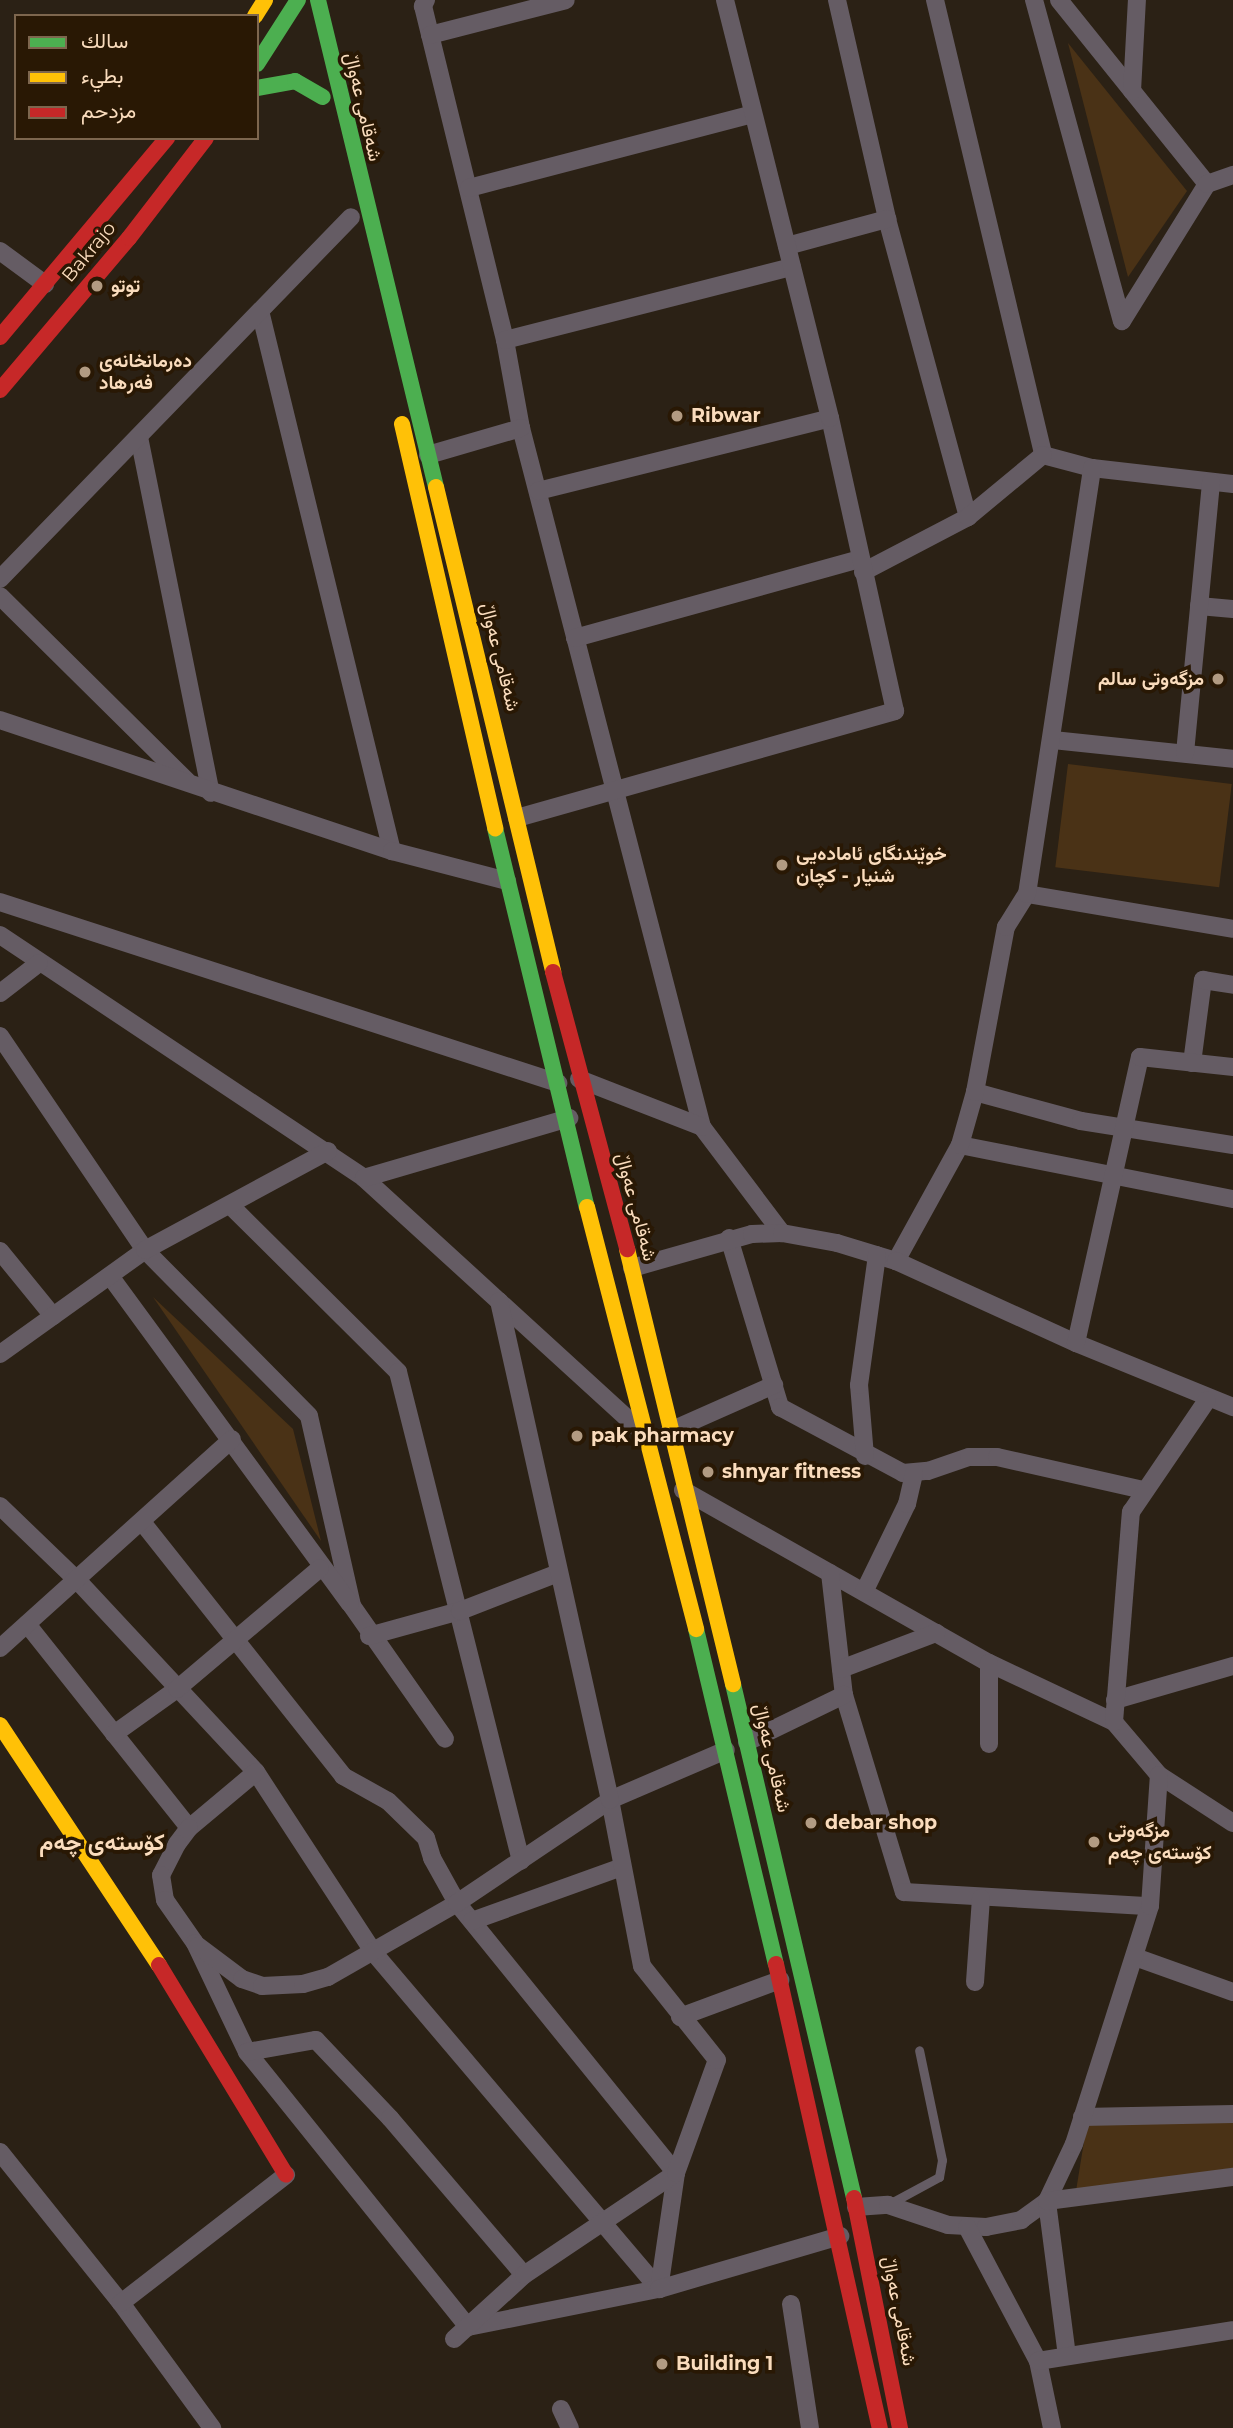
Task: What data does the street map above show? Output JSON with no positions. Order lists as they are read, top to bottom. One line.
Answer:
{"streets":{"main road":["شەقامی عەواڵ","Bakrajo"]},"districts":["کۆستەی چەم"],"places":["توتو","دەرمانخانەی فەرھاد","Ribwar","مزگەوتی سالم","خوێندنگای ئامادەیی شنیار - کچان","pak pharmacy","shnyar fitness","debar shop","مزگه‌وتی کۆستەی چەم","Building 1"],"legend":["سالك","بطيء","مزدحم"]}
